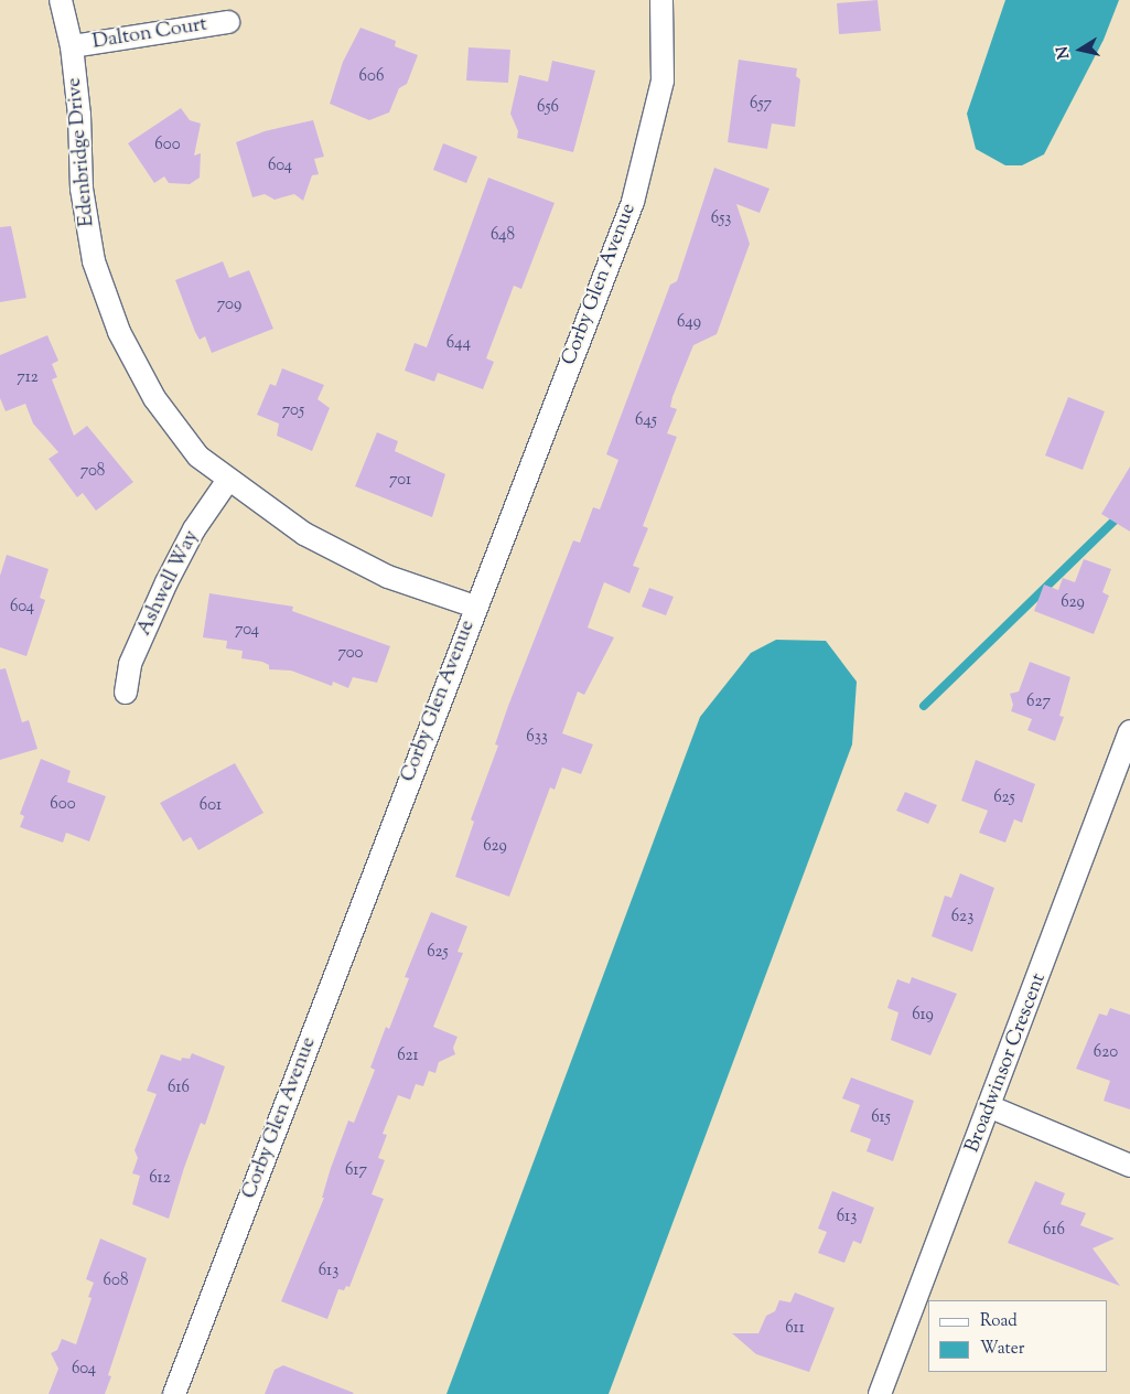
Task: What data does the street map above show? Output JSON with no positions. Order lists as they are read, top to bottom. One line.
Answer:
{"streets":{"street":["Dalton Court","Edenbridge Drive","Corby Glen Avenue","Ashwell Way","Broadwinsor Crescent"]},"crossings":[["Dalton Court","Edenbridge Drive"],["Edenbridge Drive","Corby Glen Avenue"],["Edenbridge Drive","Ashwell Way"]],"house_numbers":["606","657","656","600","604","653","648","709","649","644","712","705","645","708","701","629","604","704","700","627","633","625","600","601","629","623","625","619","620","621","616","615","617","612","613","616","613","608","611","604"],"legend":["Road","Water"],"north":"left"}
